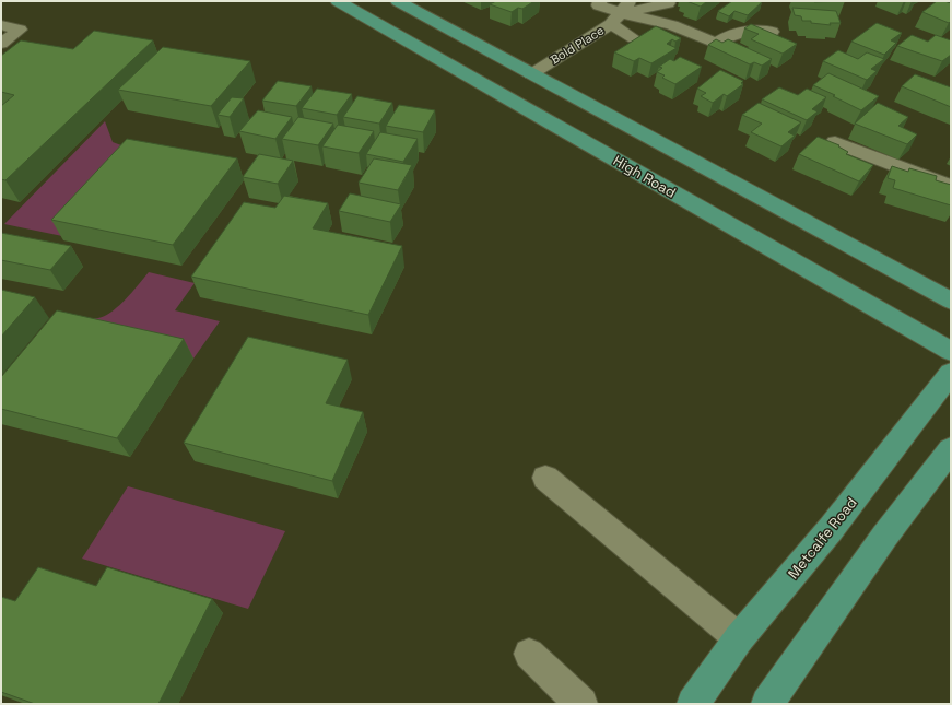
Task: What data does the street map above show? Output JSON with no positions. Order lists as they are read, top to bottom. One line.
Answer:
{"streets":{"main road":["High Road","Metcalfe Road"],"street":["Bold Place"]}}
